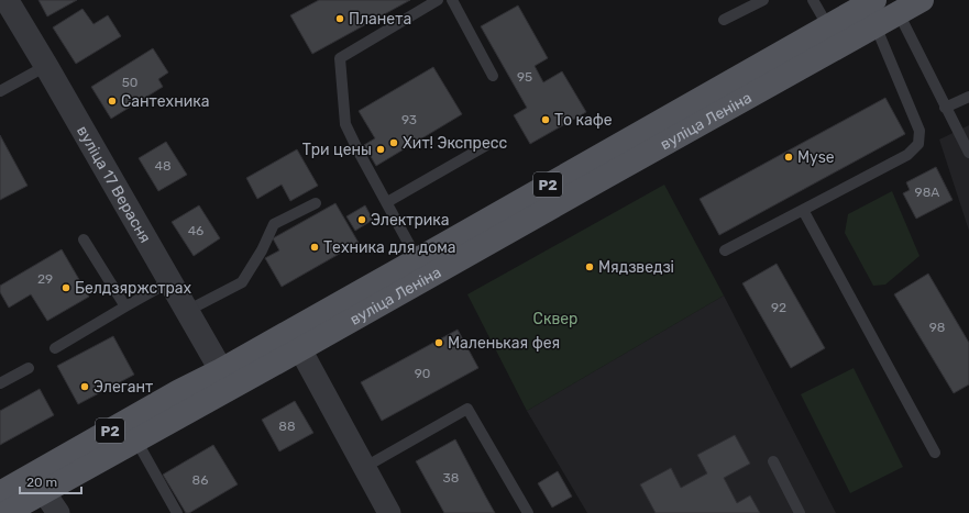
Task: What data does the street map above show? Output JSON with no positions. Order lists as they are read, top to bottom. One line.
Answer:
{"streets":{"main road":["вуліца Леніна","Р2"],"street":["вуліца 17 Верасня"]},"crossings":[["вуліца Леніна","вуліца 17 Верасня"]],"parks":["Сквер"],"places":["Планета","Сантехника","То кафе","Хит! Экспресс","Три цены","Myse","Электрика","Техника для дома","Мядзведзі","Белдзяржстрах","Маленькая фея","Элегант"],"house_numbers":["95","50","93","48","98А","46","29","92","98","90","88","38","86"],"scale_bar":"20 m"}
